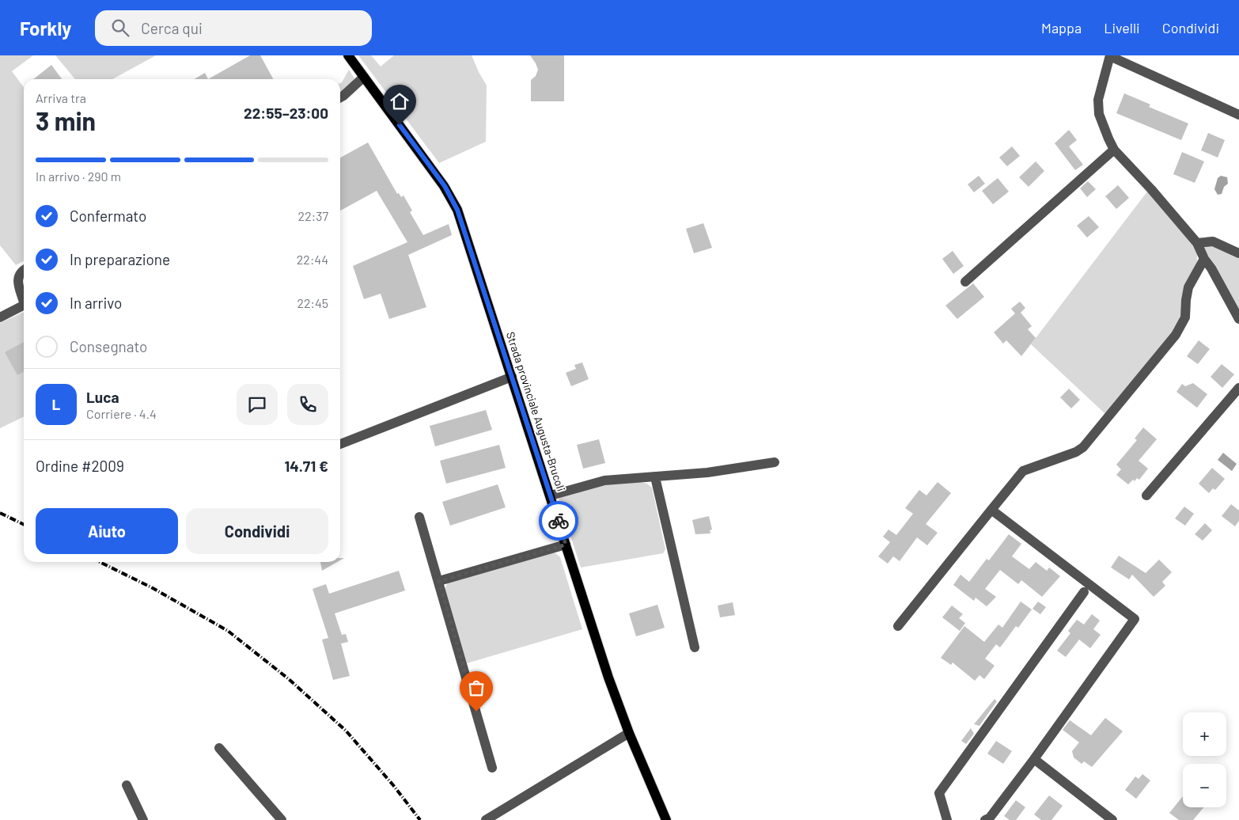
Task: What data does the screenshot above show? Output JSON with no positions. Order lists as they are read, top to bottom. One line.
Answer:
{"streets":{"main road":["Strada provinciale Augusta-Brucoli"]},"page":{"header":"Forkly","search":"Cerca qui","nav":["Mappa","Livelli","Condividi"],"heading":["3 min","Arriva tra","22:55–23:00"],"panel":["Luca","Corriere · 4.4","Ordine #2009","14.71 €"],"bar":"In arrivo · 290 m","list":[["Confermato","22:37"],["In preparazione","22:44"],["In arrivo","22:45"],"Consegnato"],"round":"L","buttons":["Aiuto","Condividi"],"map_buttons":["+","−"]}}
